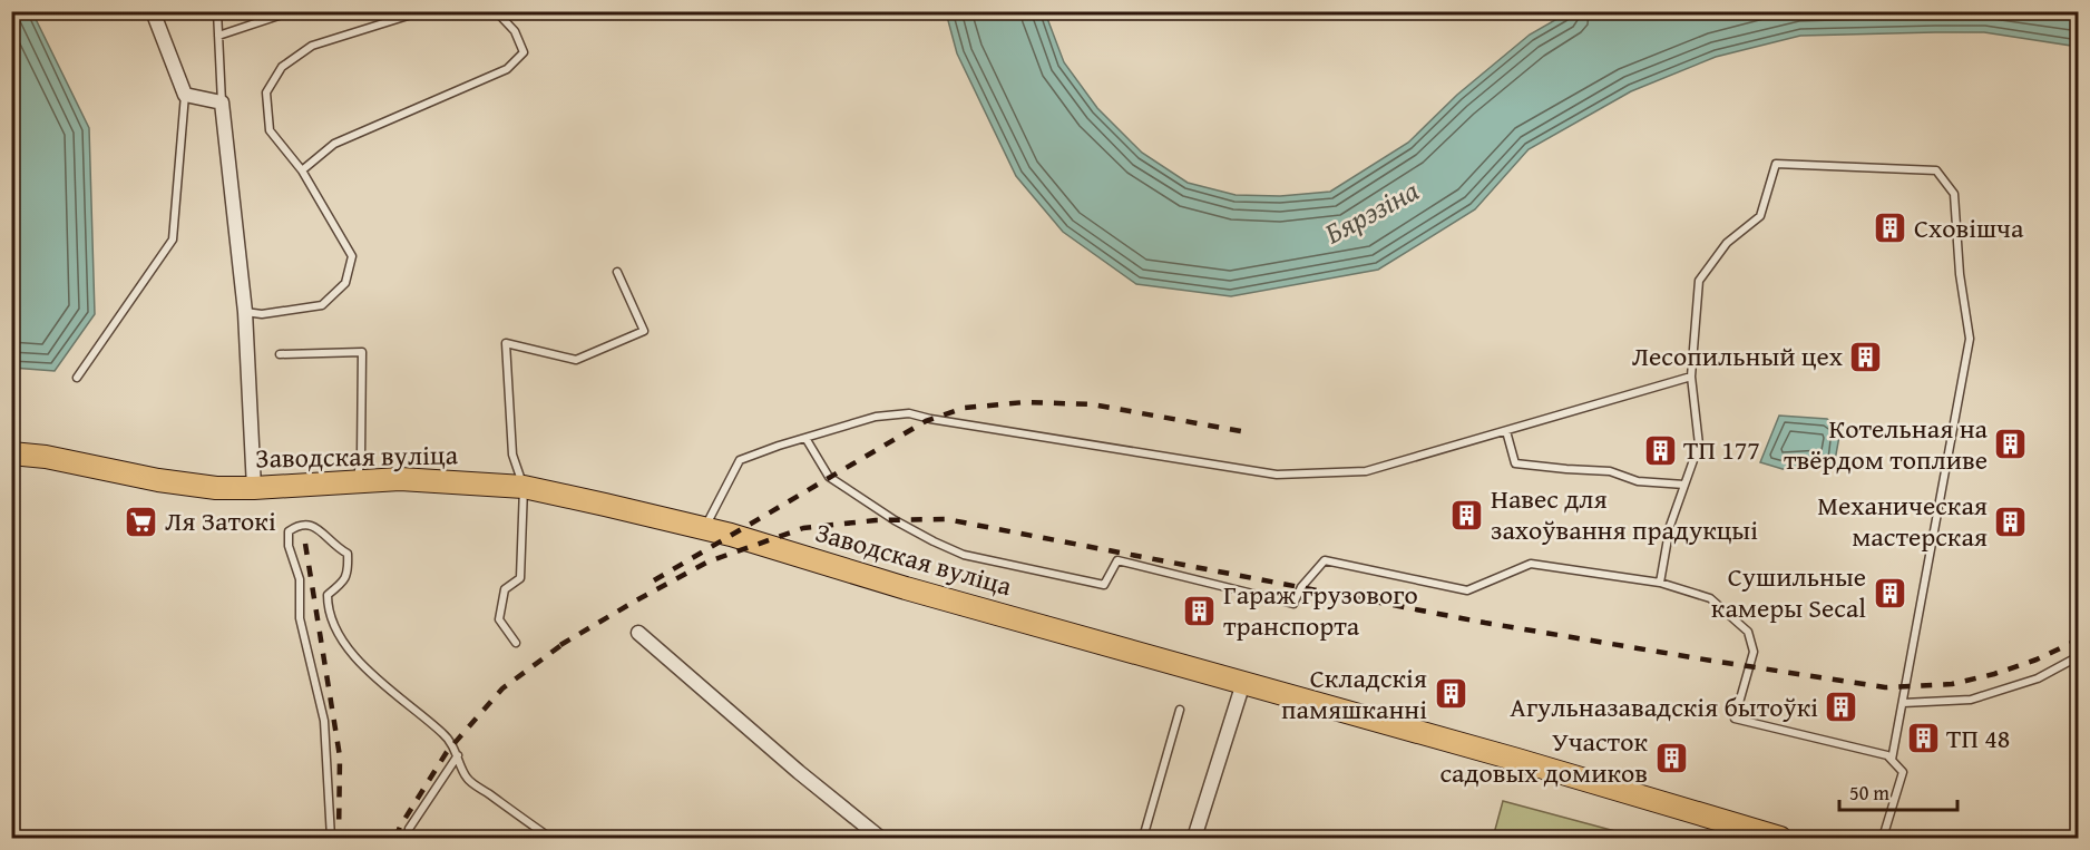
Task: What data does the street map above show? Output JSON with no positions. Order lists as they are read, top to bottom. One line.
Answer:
{"streets":{"main road":["Заводская вуліца"]},"water":["Бярэзіна"],"places":{"building":["Сховішча","Лесопильный цех","Котельная на твёрдом топливе","ТП 177","Навес для захоўвання прадукцыі","Механическая мастерская","Сушильные камеры Secal","Гараж грузового транспорта","Складскія памяшканні","Агульназавадскія бытоўкі","ТП 48","Участок садовых домиков"],"supermarket":["Ля Затокі"]},"scale_bar":"50 m"}
